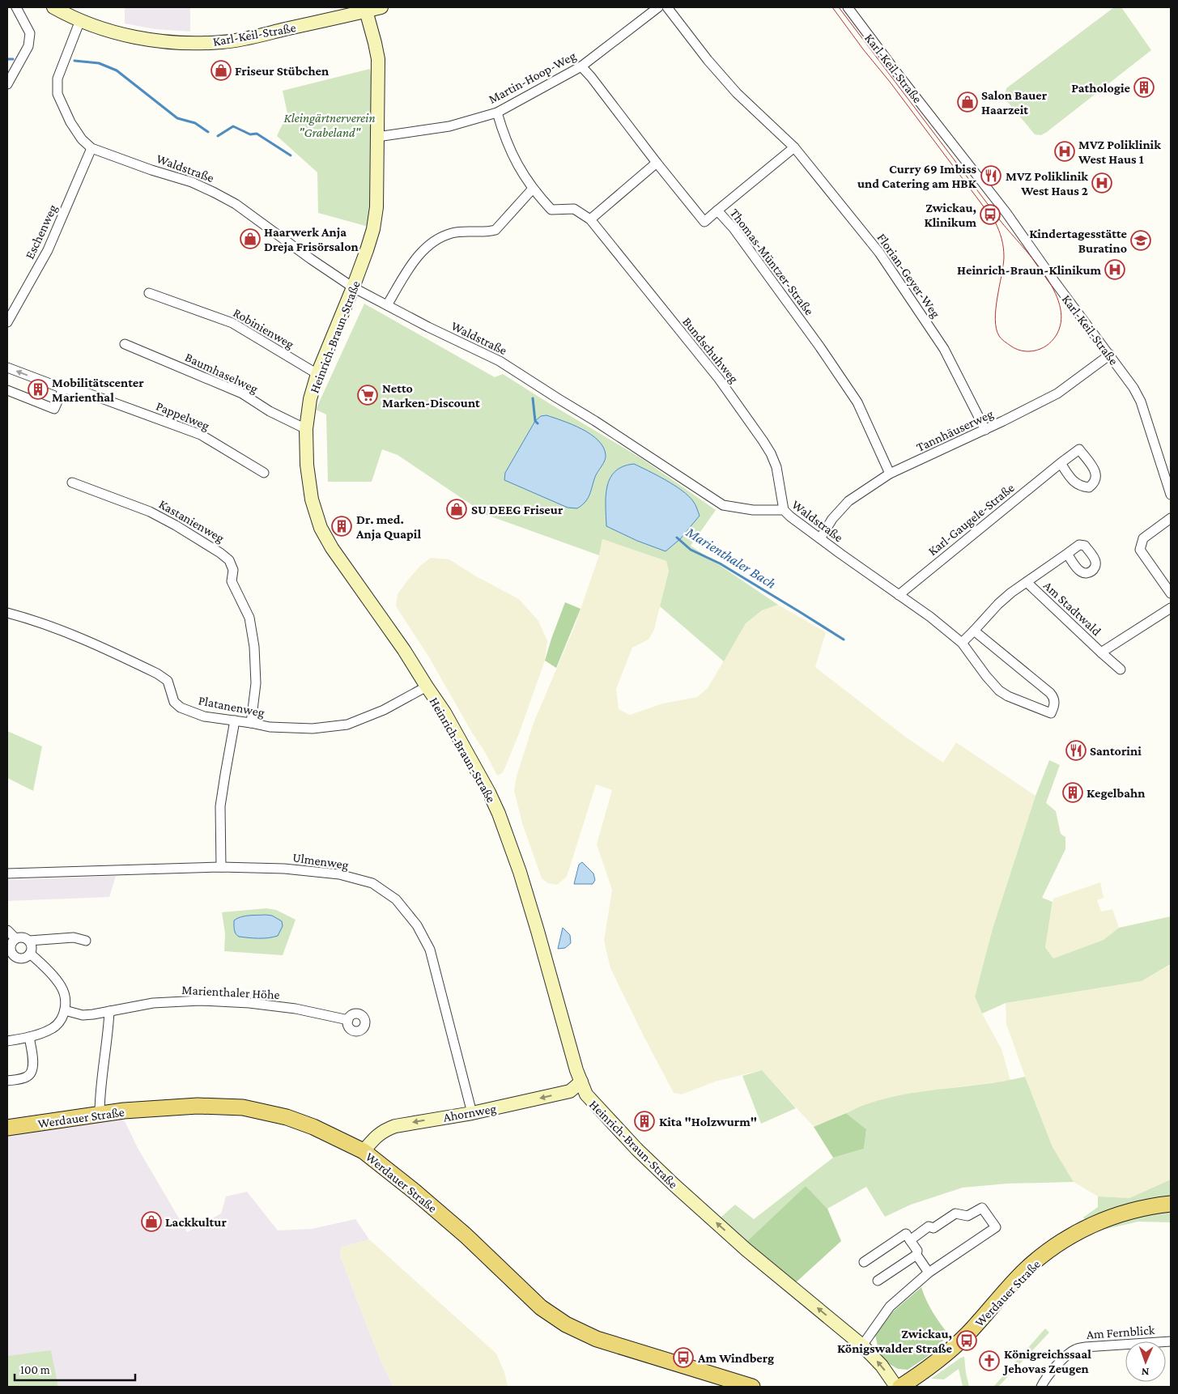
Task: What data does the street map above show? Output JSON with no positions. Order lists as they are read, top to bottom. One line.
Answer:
{"streets":{"main road":["Werdauer Straße"],"street":["Karl-Keil-Straße","Martin-Hoop-Weg","Waldstraße","Eschenweg","Thomas-Müntzer-Straße","Florian-Geyer-Weg","Robinienweg","Heinrich-Braun-Straße","Bundschuhweg","Baumhaselweg","Pappelweg","Tannhäuserweg","Karl-Gaugele-Straße","Kastanienweg","Am Stadtwald","Platanenweg","Ulmenweg","Marienthaler Höhe","Ahornweg","Am Fernblick"]},"crossings":[["Karl-Keil-Straße","Waldstraße"],["Karl-Keil-Straße","Heinrich-Braun-Straße"],["Karl-Keil-Straße","Tannhäuserweg"],["Martin-Hoop-Weg","Thomas-Müntzer-Straße"],["Martin-Hoop-Weg","Heinrich-Braun-Straße"],["Martin-Hoop-Weg","Bundschuhweg"],["Waldstraße","Eschenweg"],["Waldstraße","Heinrich-Braun-Straße"],["Waldstraße","Bundschuhweg"],["Waldstraße","Tannhäuserweg"],["Waldstraße","Karl-Gaugele-Straße"],["Waldstraße","Am Stadtwald"],["Thomas-Müntzer-Straße","Tannhäuserweg"],["Florian-Geyer-Weg","Tannhäuserweg"],["Robinienweg","Heinrich-Braun-Straße"],["Heinrich-Braun-Straße","Baumhaselweg"],["Heinrich-Braun-Straße","Platanenweg"],["Heinrich-Braun-Straße","Ahornweg"],["Kastanienweg","Platanenweg"],["Ulmenweg","Ahornweg"],["Ahornweg","Werdauer Straße"]],"one_way":["Ahornweg"],"water":["Marienthaler Bach"],"parks":["Kleingärtnerverein \"Grabeland\""],"places":{"shop":["Friseur Stübchen","Salon Bauer Haarzeit","Haarwerk Anja Dreja Frisörsalon","SU DEEG Friseur","Lackkultur"],"building":["Pathologie","Mobilitätscenter Marienthal","Dr. med. Anja Quapil","Kegelbahn","Kita \"Holzwurm\""],"hospital":["MVZ Poliklinik West Haus 1","MVZ Poliklinik West Haus 2","Heinrich-Braun-Klinikum"],"restaurant":["Curry 69 Imbiss und Catering am HBK","Santorini"],"bus stop":["Zwickau, Klinikum","Zwickau, Königswalder Straße","Am Windberg"],"school or university":["Kindertagesstätte Buratino"],"supermarket":["Netto Marken-Discount"],"church":["Königreichssaal Jehovas Zeugen"]},"scale_bar":"100 m","north":"bottom"}
